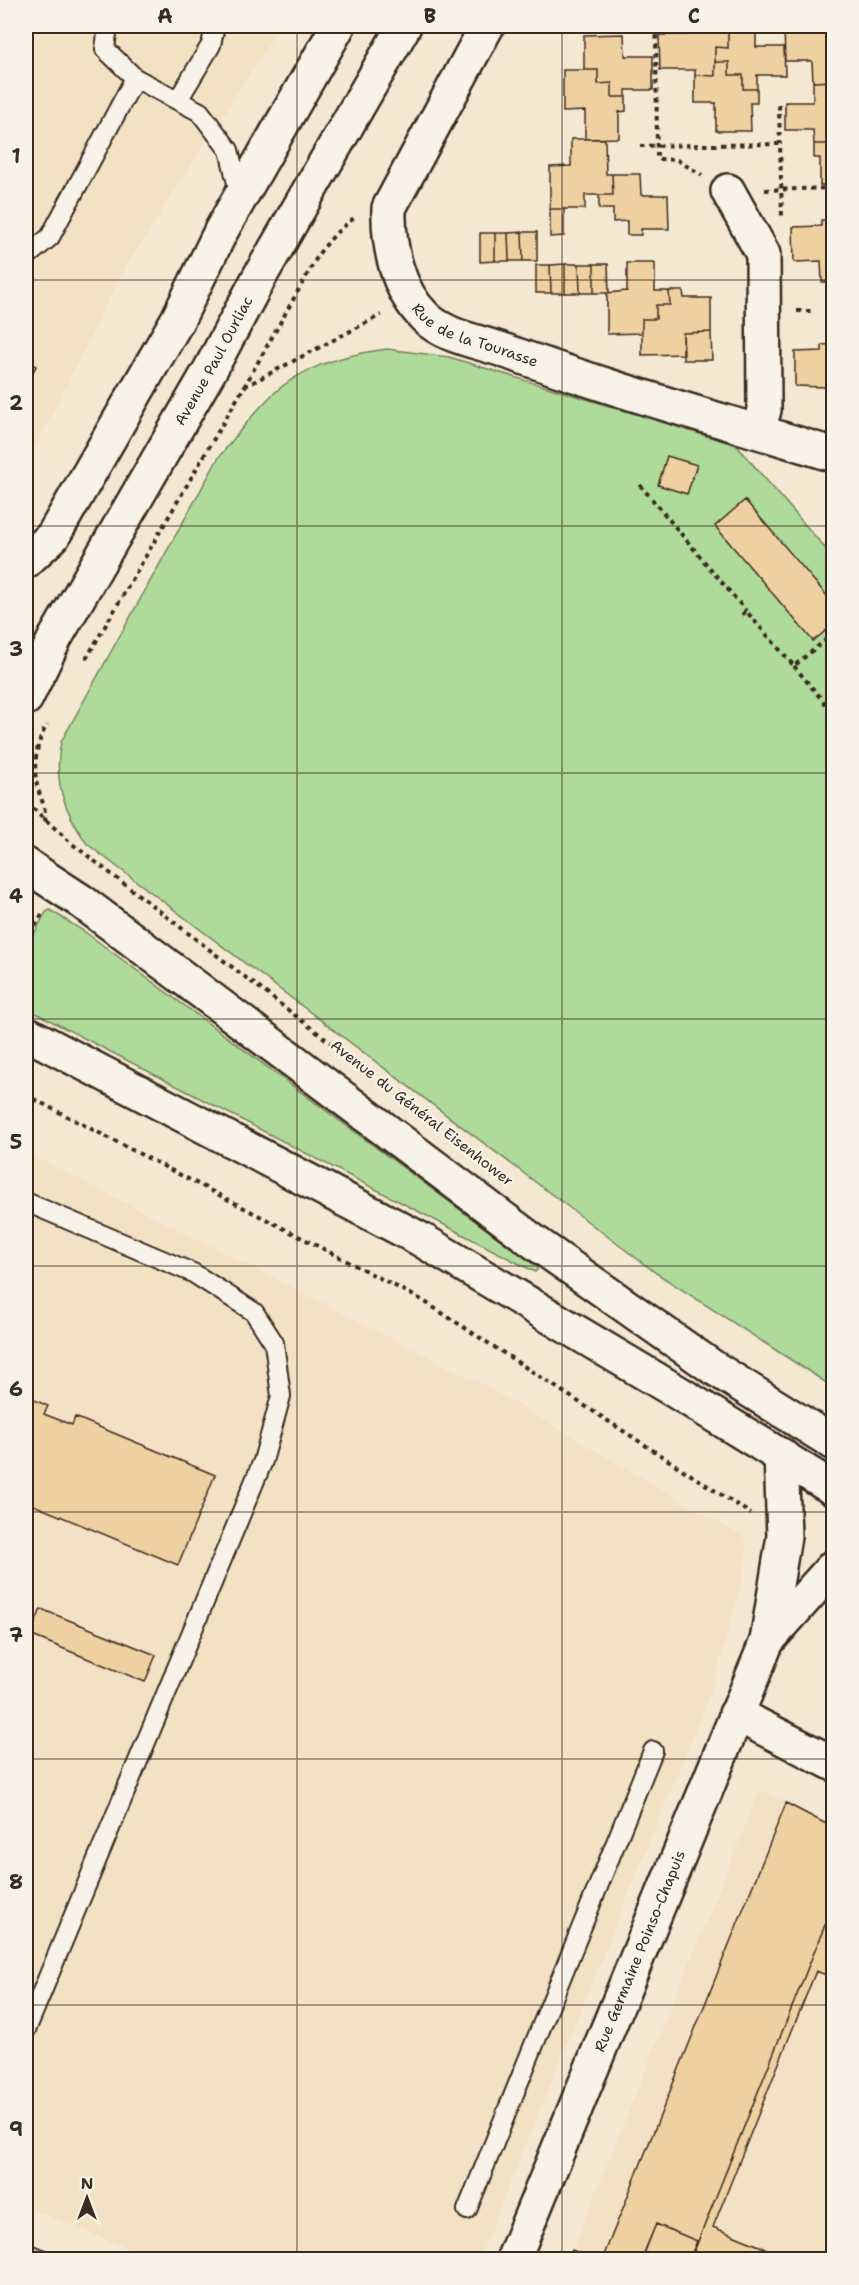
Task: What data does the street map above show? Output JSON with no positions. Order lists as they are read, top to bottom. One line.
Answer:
{"streets":{"main road":["Rue de la Tourasse","Avenue Paul Ourliac","Rue Germaine Poinso-Chapuis"],"path":["Avenue du Général Eisenhower"]},"north":"top","grid":{"columns":["A","B","C"],"rows":["1","2","3","4","5","6","7","8","9"]}}
